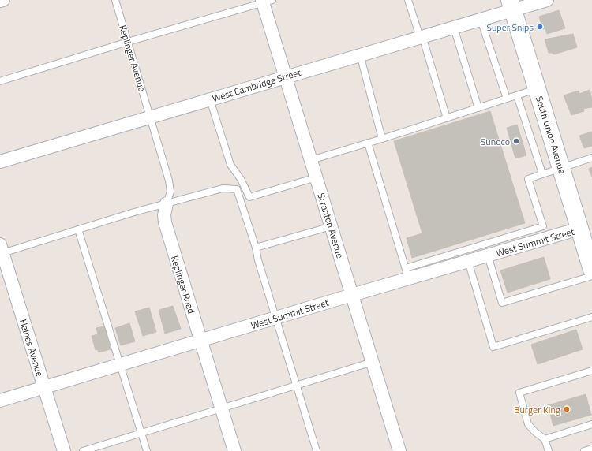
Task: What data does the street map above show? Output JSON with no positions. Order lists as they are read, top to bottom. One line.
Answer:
{"streets":{"main road":["South Union Avenue"],"street":["West Cambridge Street","Scranton Avenue","West Summit Street","Keplinger Road","Haines Avenue"],"lane":["Keplinger Avenue"]},"crossings":[["Keplinger Avenue","West Cambridge Street"],["Keplinger Avenue","Keplinger Road"],["West Cambridge Street","South Union Avenue"],["West Cambridge Street","Scranton Avenue"],["West Cambridge Street","Keplinger Road"],["South Union Avenue","West Summit Street"],["Scranton Avenue","West Summit Street"],["West Summit Street","Keplinger Road"],["West Summit Street","Haines Avenue"]],"places":["Super Snips","Sunoco","Burger King"]}
